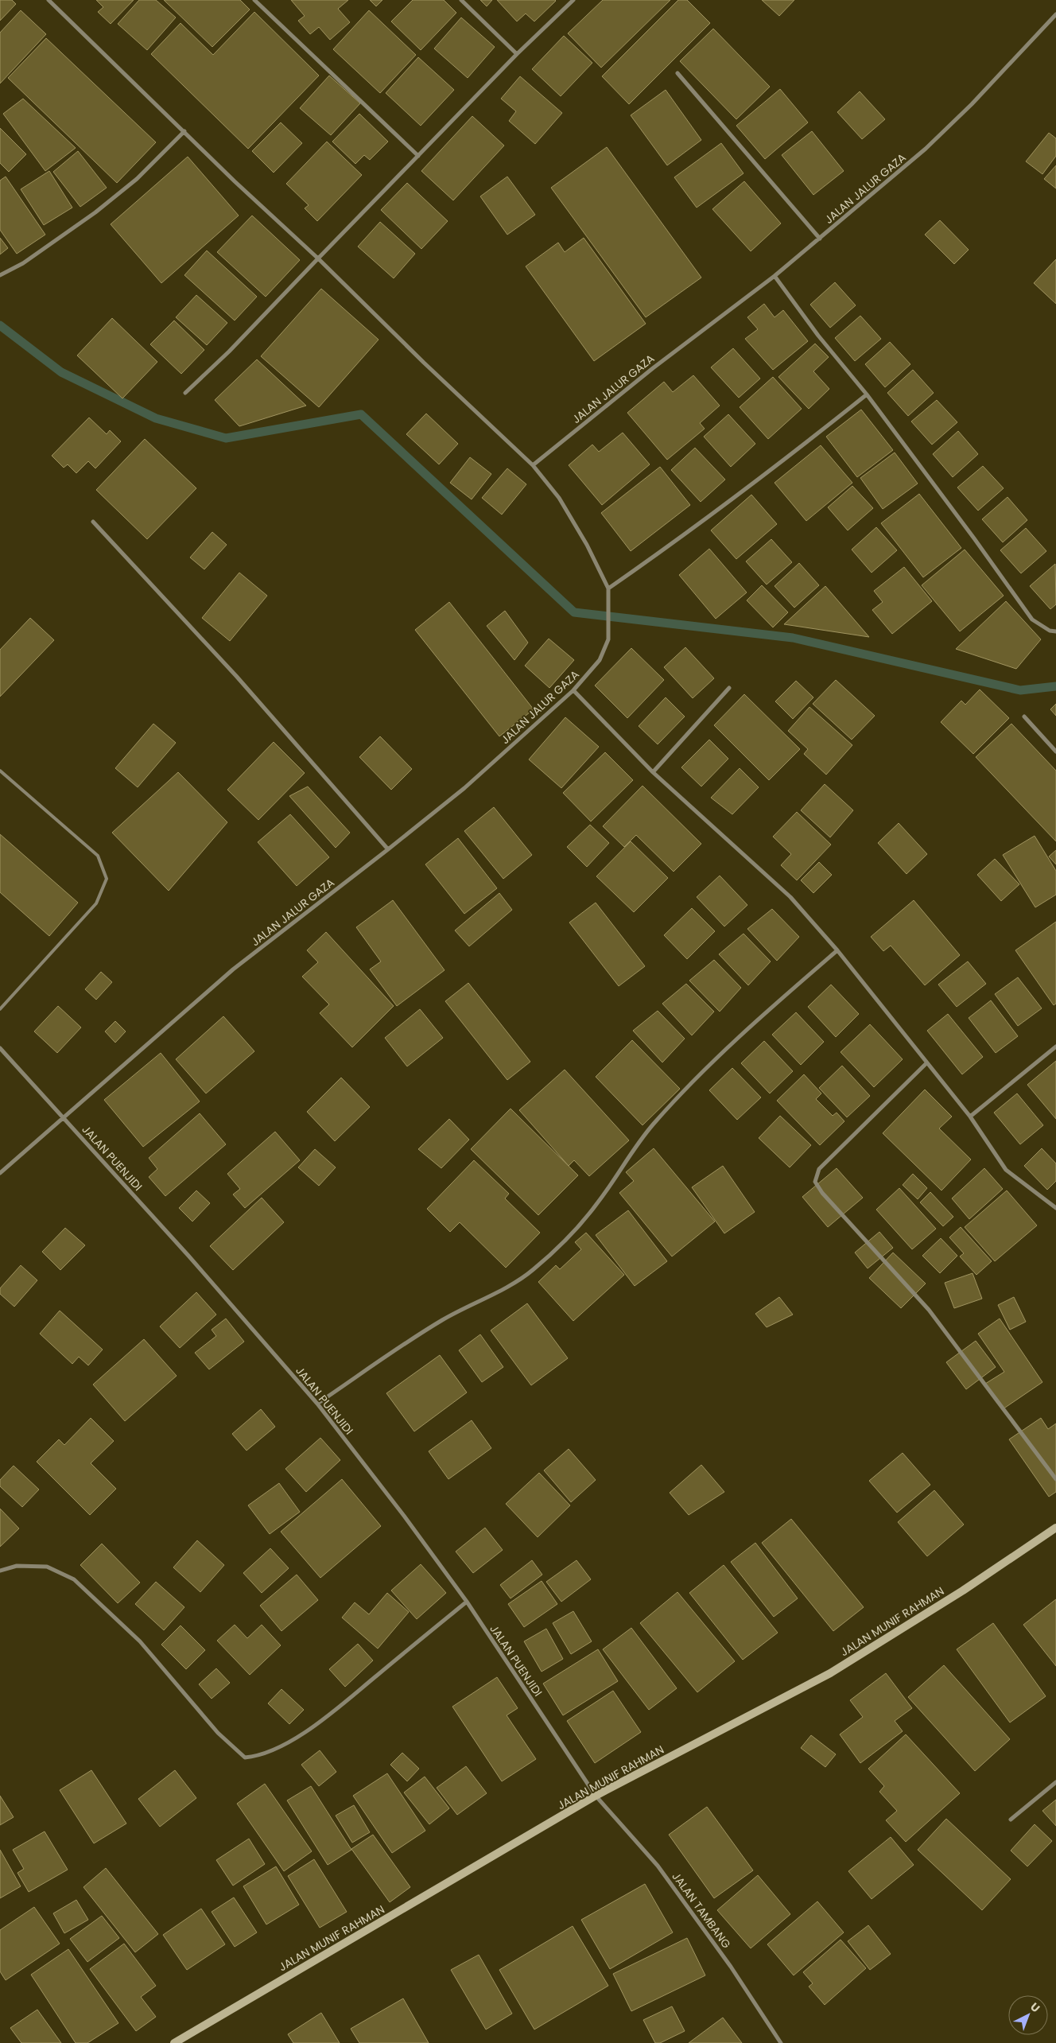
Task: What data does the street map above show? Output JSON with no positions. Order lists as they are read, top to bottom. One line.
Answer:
{"streets":{"street":["JALAN JALUR GAZA","JALAN PUENJIDI","JALAN MUNIF RAHMAN","JALAN TAMBANG"]},"crossings":[["JALAN JALUR GAZA","JALAN PUENJIDI"],["JALAN PUENJIDI","JALAN MUNIF RAHMAN"],["JALAN PUENJIDI","JALAN TAMBANG"],["JALAN MUNIF RAHMAN","JALAN TAMBANG"]],"north":"top right"}
